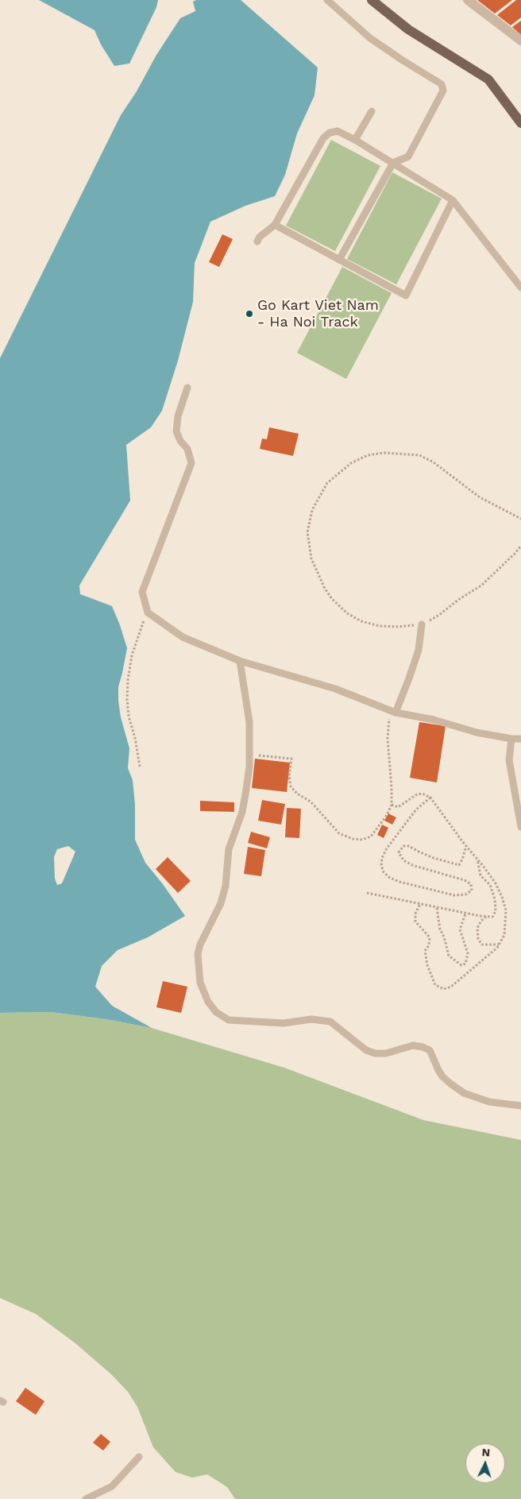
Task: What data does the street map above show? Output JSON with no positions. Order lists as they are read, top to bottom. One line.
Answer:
{"places":["Go Kart Viet Nam - Ha Noi Track"],"north":"top"}
